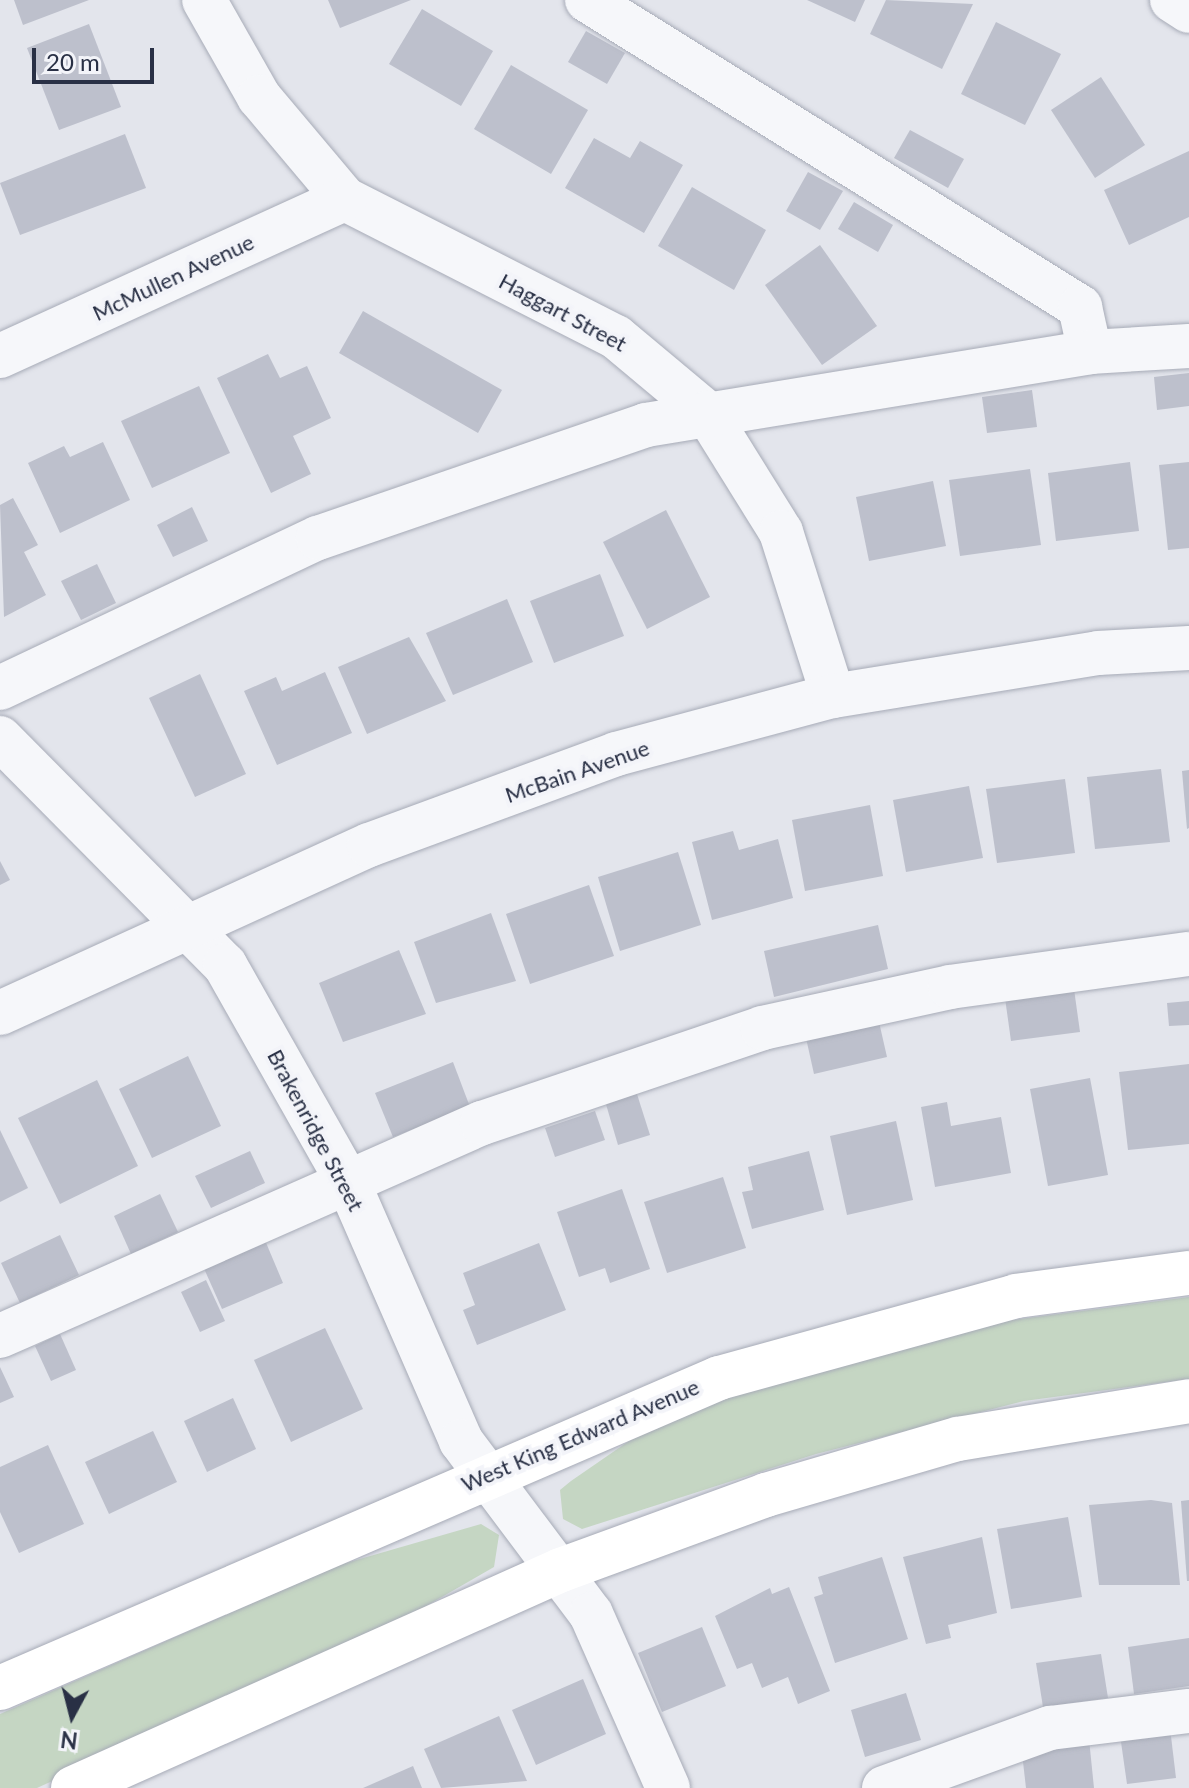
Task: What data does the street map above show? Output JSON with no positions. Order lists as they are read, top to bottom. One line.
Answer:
{"streets":{"main road":["West King Edward Avenue"],"street":["McMullen Avenue","Haggart Street","McBain Avenue","Brakenridge Street"]},"crossings":[["McMullen Avenue","Haggart Street"],["Haggart Street","McBain Avenue"],["McBain Avenue","Brakenridge Street"],["Brakenridge Street","West King Edward Avenue"]],"scale_bar":"20 m","north":"bottom"}
